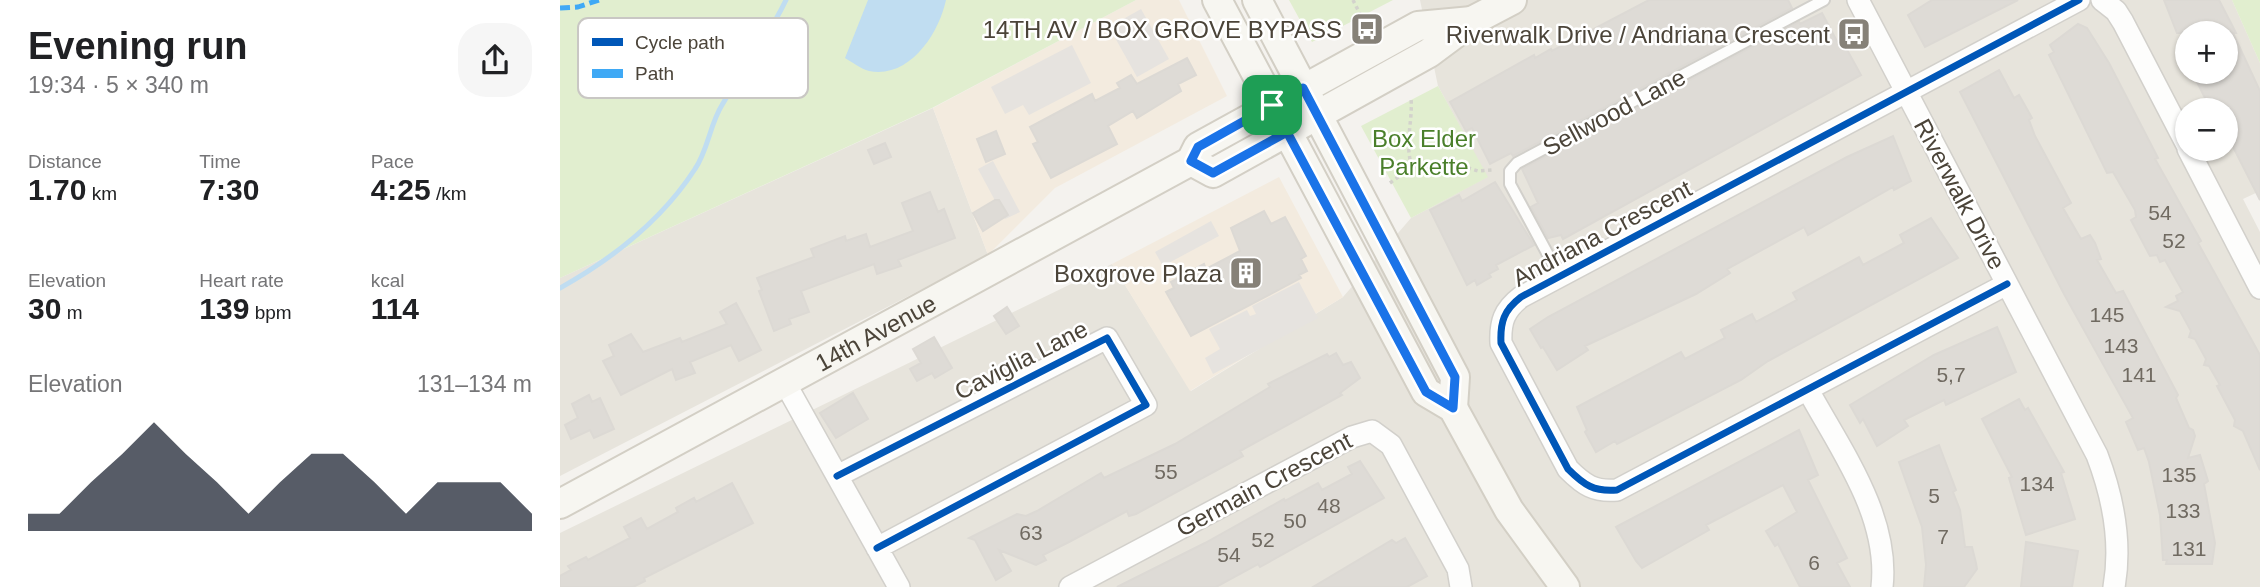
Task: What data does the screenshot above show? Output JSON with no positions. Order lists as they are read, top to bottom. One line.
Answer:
{"streets":{"main road":["14th Avenue"],"street":["Riverwalk Drive","Andriana Crescent","Caviglia Lane","Germain Crescent"],"lane":["Sellwood Lane"]},"crossings":[["Sellwood Lane","Andriana Crescent"],["Riverwalk Drive","Andriana Crescent"]],"parks":["Box Elder Parkette"],"places":{"bus stop":["14TH AV / BOX GROVE BYPASS","Riverwalk Drive / Andriana Crescent"],"building":["Boxgrove Plaza"]},"house_numbers":["54","52","145","143","5,7","141","55","135","134","5","48","133","50","63","7","52","131","54","6"],"legend":["Cycle path","Path"],"page":{"heading":["Evening run","19:34 · 5 × 340 m"],"map_buttons":["+","−"],"stats":[["Distance","1.70 km"],["Time","7:30"],["Pace","4:25 /km"],["Elevation","30 m"],["Heart rate","139 bpm"],["kcal","114"]],"chart":["Elevation","131–134 m"]}}
